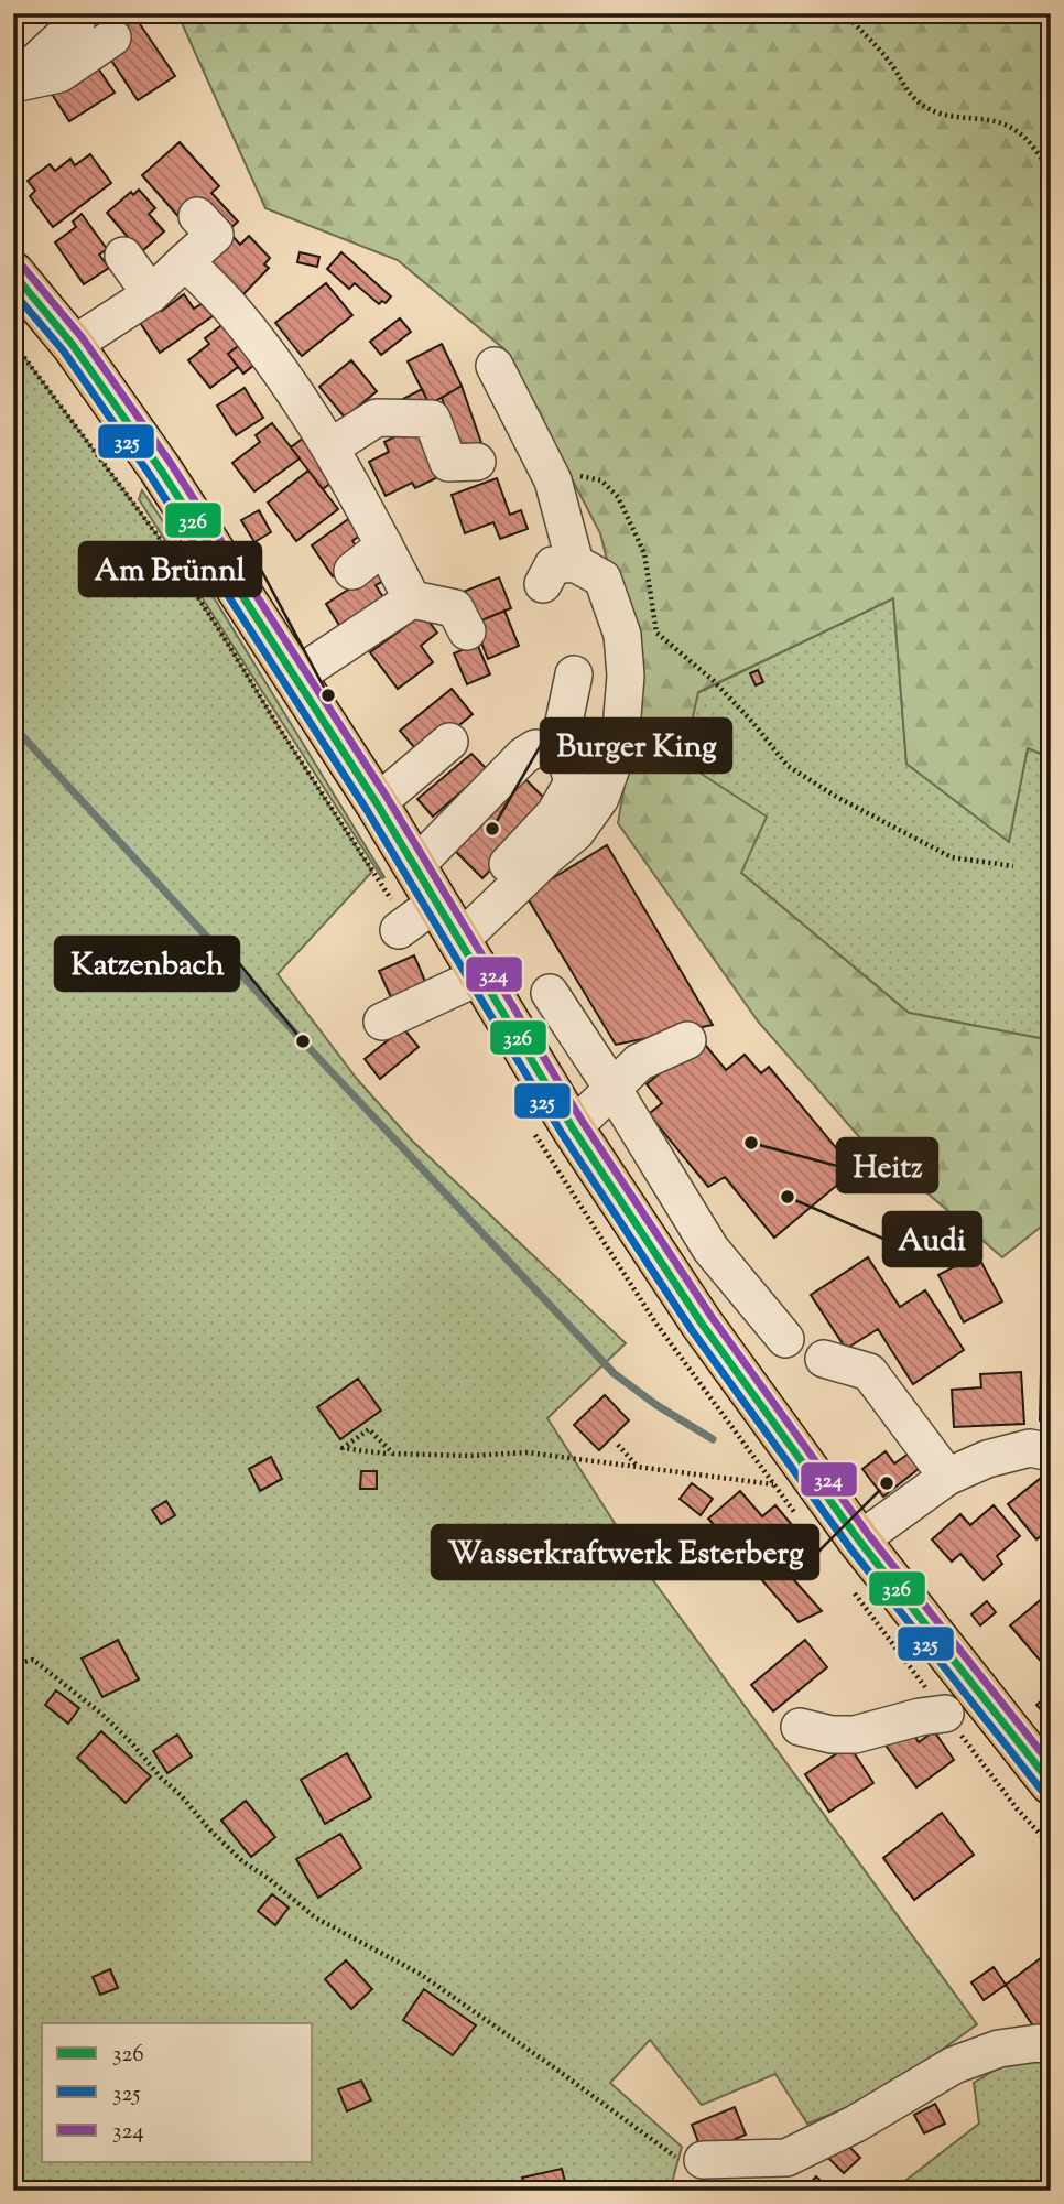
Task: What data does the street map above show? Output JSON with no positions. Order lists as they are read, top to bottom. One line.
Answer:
{"places":["Am Brünnl","Burger King","Katzenbach","Heitz","Audi","Wasserkraftwerk Esterberg"],"lines":["transit line 324","transit line 326","transit line 325"],"legend":["326","325","324"]}
